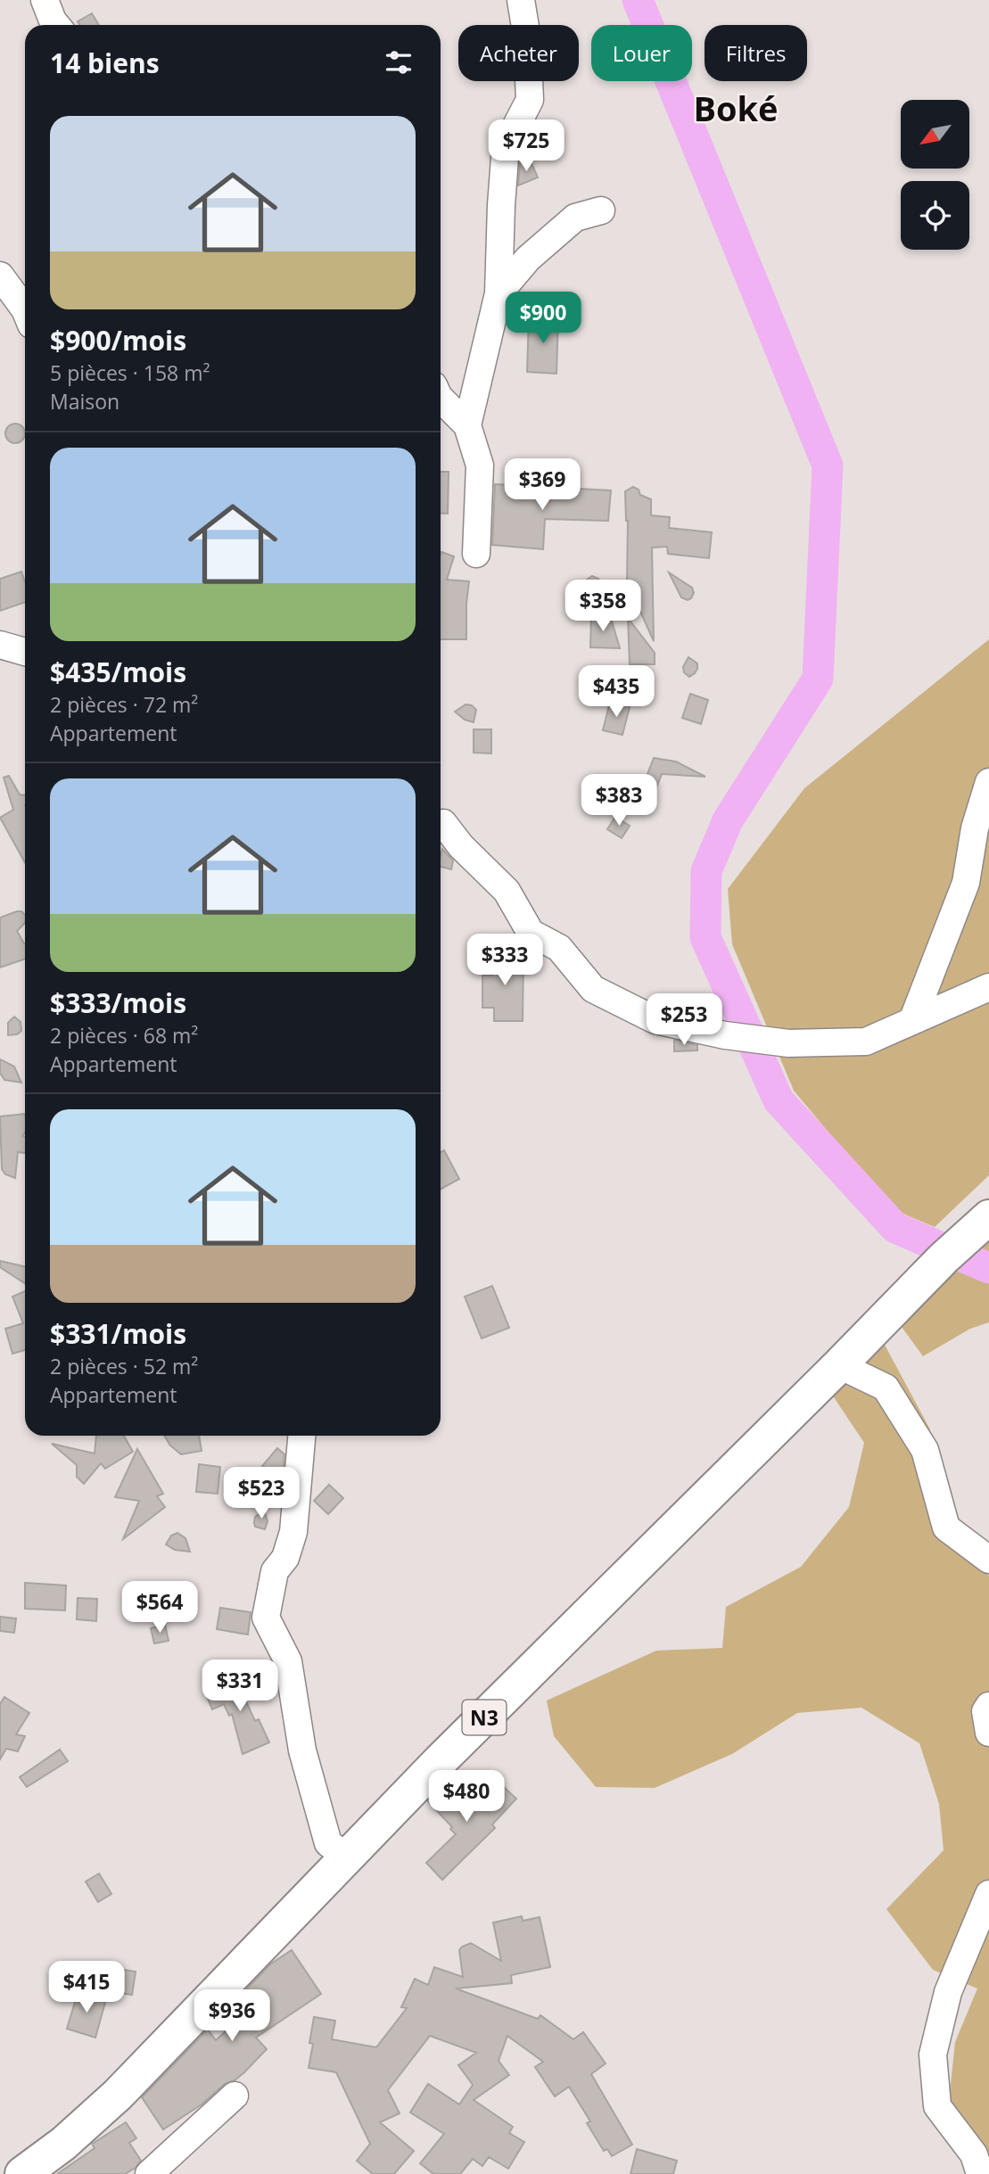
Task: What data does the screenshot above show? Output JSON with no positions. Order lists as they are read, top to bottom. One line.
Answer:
{"streets":{"highway":["N3"]},"districts":["Boké"],"north":"bottom left","page":{"chip":["Acheter","Louer","Filtres"],"heading":"14 biens","list":[{"name":"$900/mois","note":"5 pièces · 158 m² · Maison"},{"name":"$435/mois","note":"2 pièces · 72 m² · Appartement"},{"name":"$333/mois","note":"2 pièces · 68 m² · Appartement"},{"name":"$331/mois","note":"2 pièces · 52 m² · Appartement"}],"price":["$725","$900","$369","$358","$435","$383","$333","$253","$523","$564","$331","$480","$415","$936"]}}
